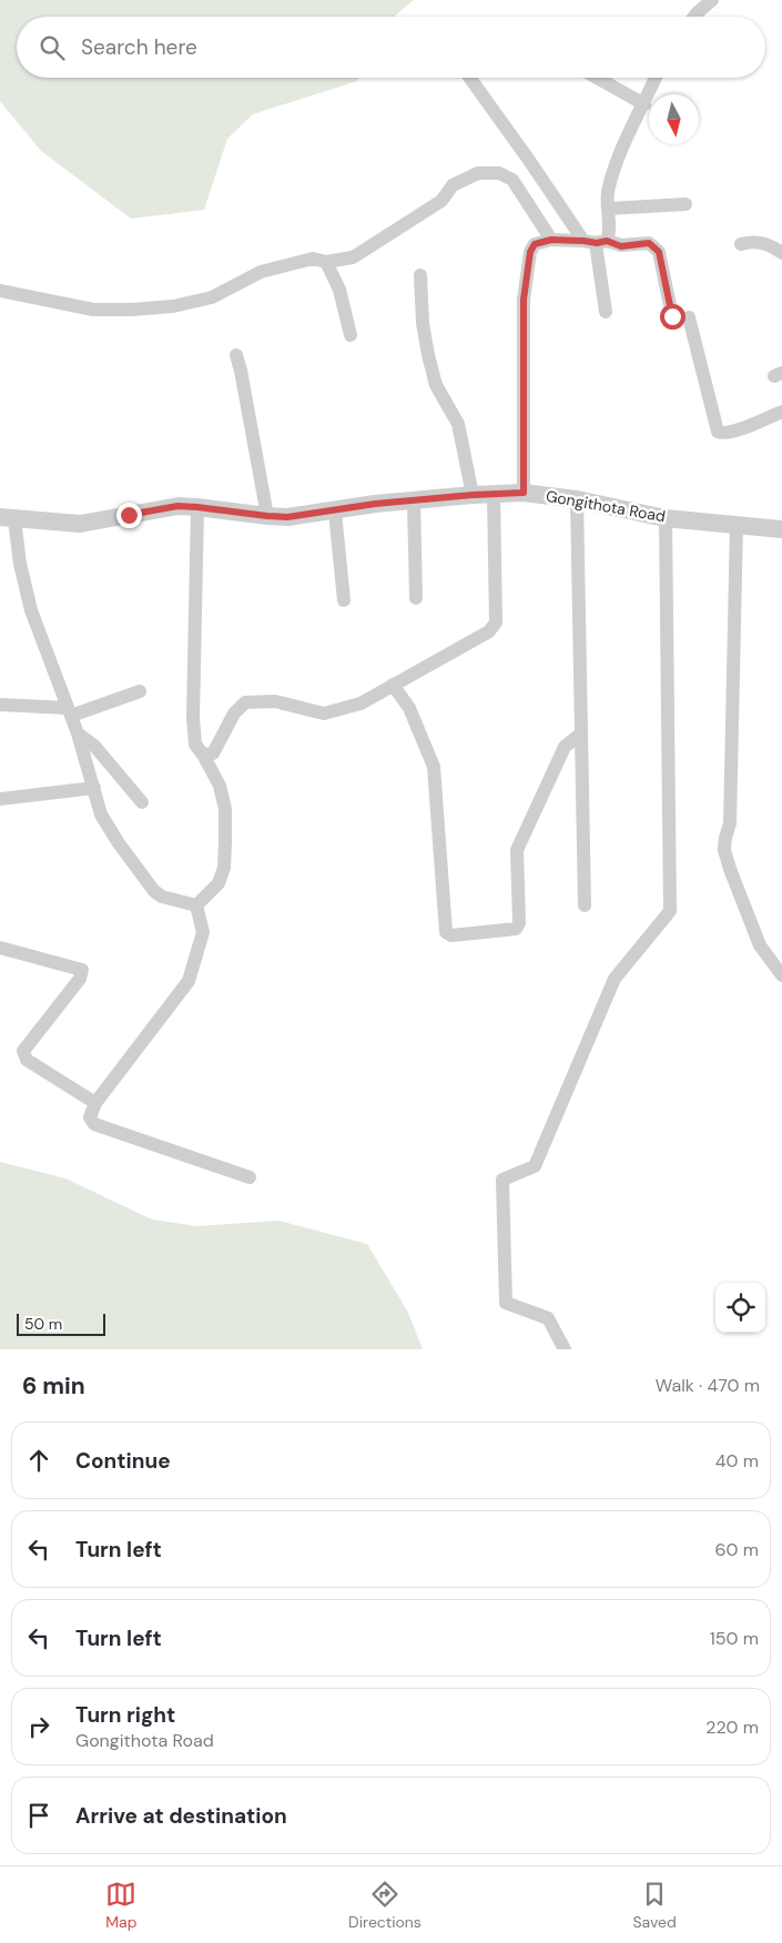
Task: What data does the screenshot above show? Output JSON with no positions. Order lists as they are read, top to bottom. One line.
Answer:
{"streets":{"street":["Gongithota Road"]},"scale_bar":"50 m","north":"bottom","page":{"search":"Search here","scale":"50 m","heading":["6 min","Walk · 470 m"],"list":[["Continue","40 m"],["Turn left","60 m"],["Turn left","150 m"],["Turn right","Gongithota Road","220 m"],"Arrive at destination"],"nav":["Map","Directions","Saved"]}}
